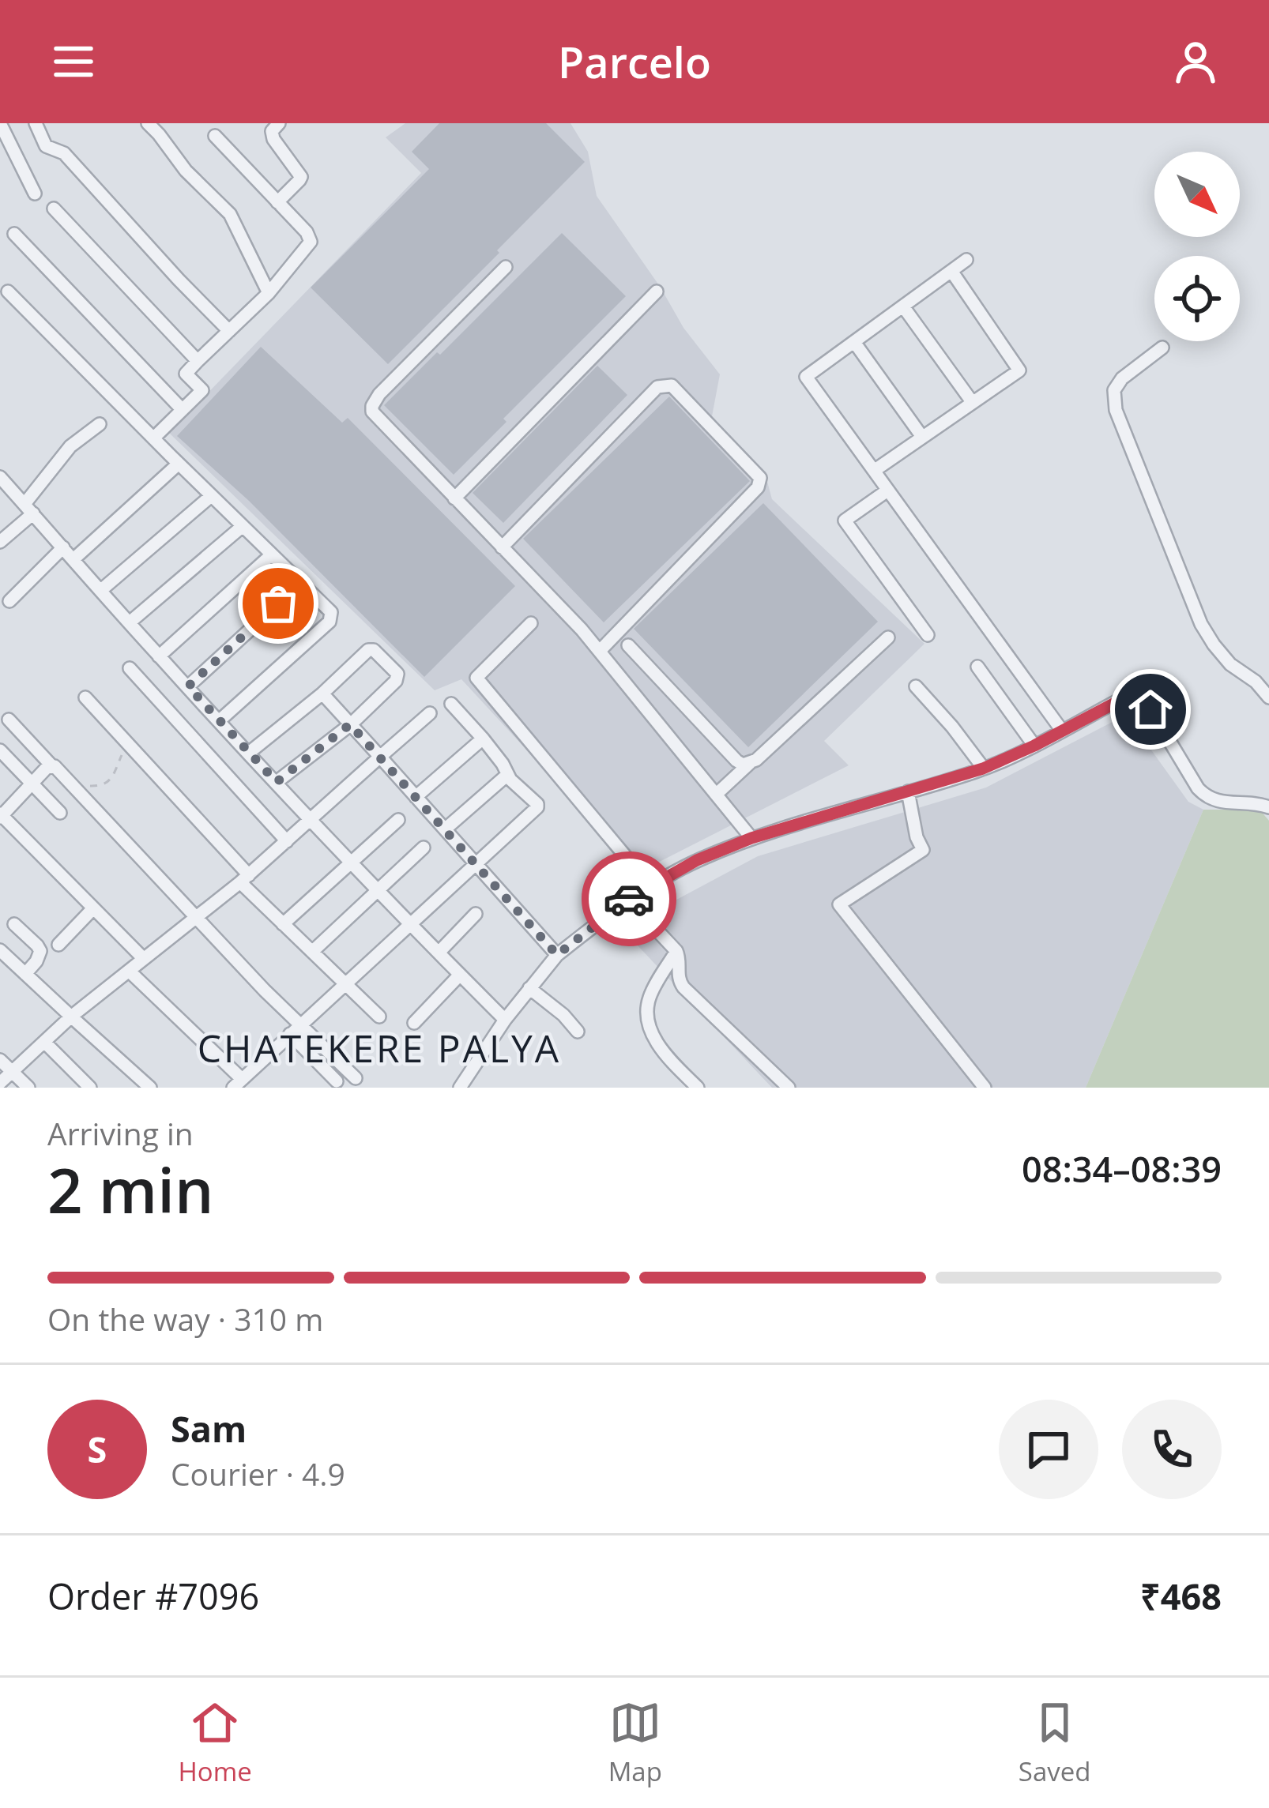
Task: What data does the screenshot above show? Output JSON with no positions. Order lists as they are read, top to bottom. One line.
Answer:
{"districts":["CHATEKERE PALYA"],"north":"bottom right","page":{"header":"Parcelo","heading":["2 min","Arriving in","08:34–08:39"],"panel":["Sam","Courier · 4.9","Order #7096","₹468"],"bar":"On the way · 310 m","round":"S","tabs":["Home","Map","Saved"]}}
